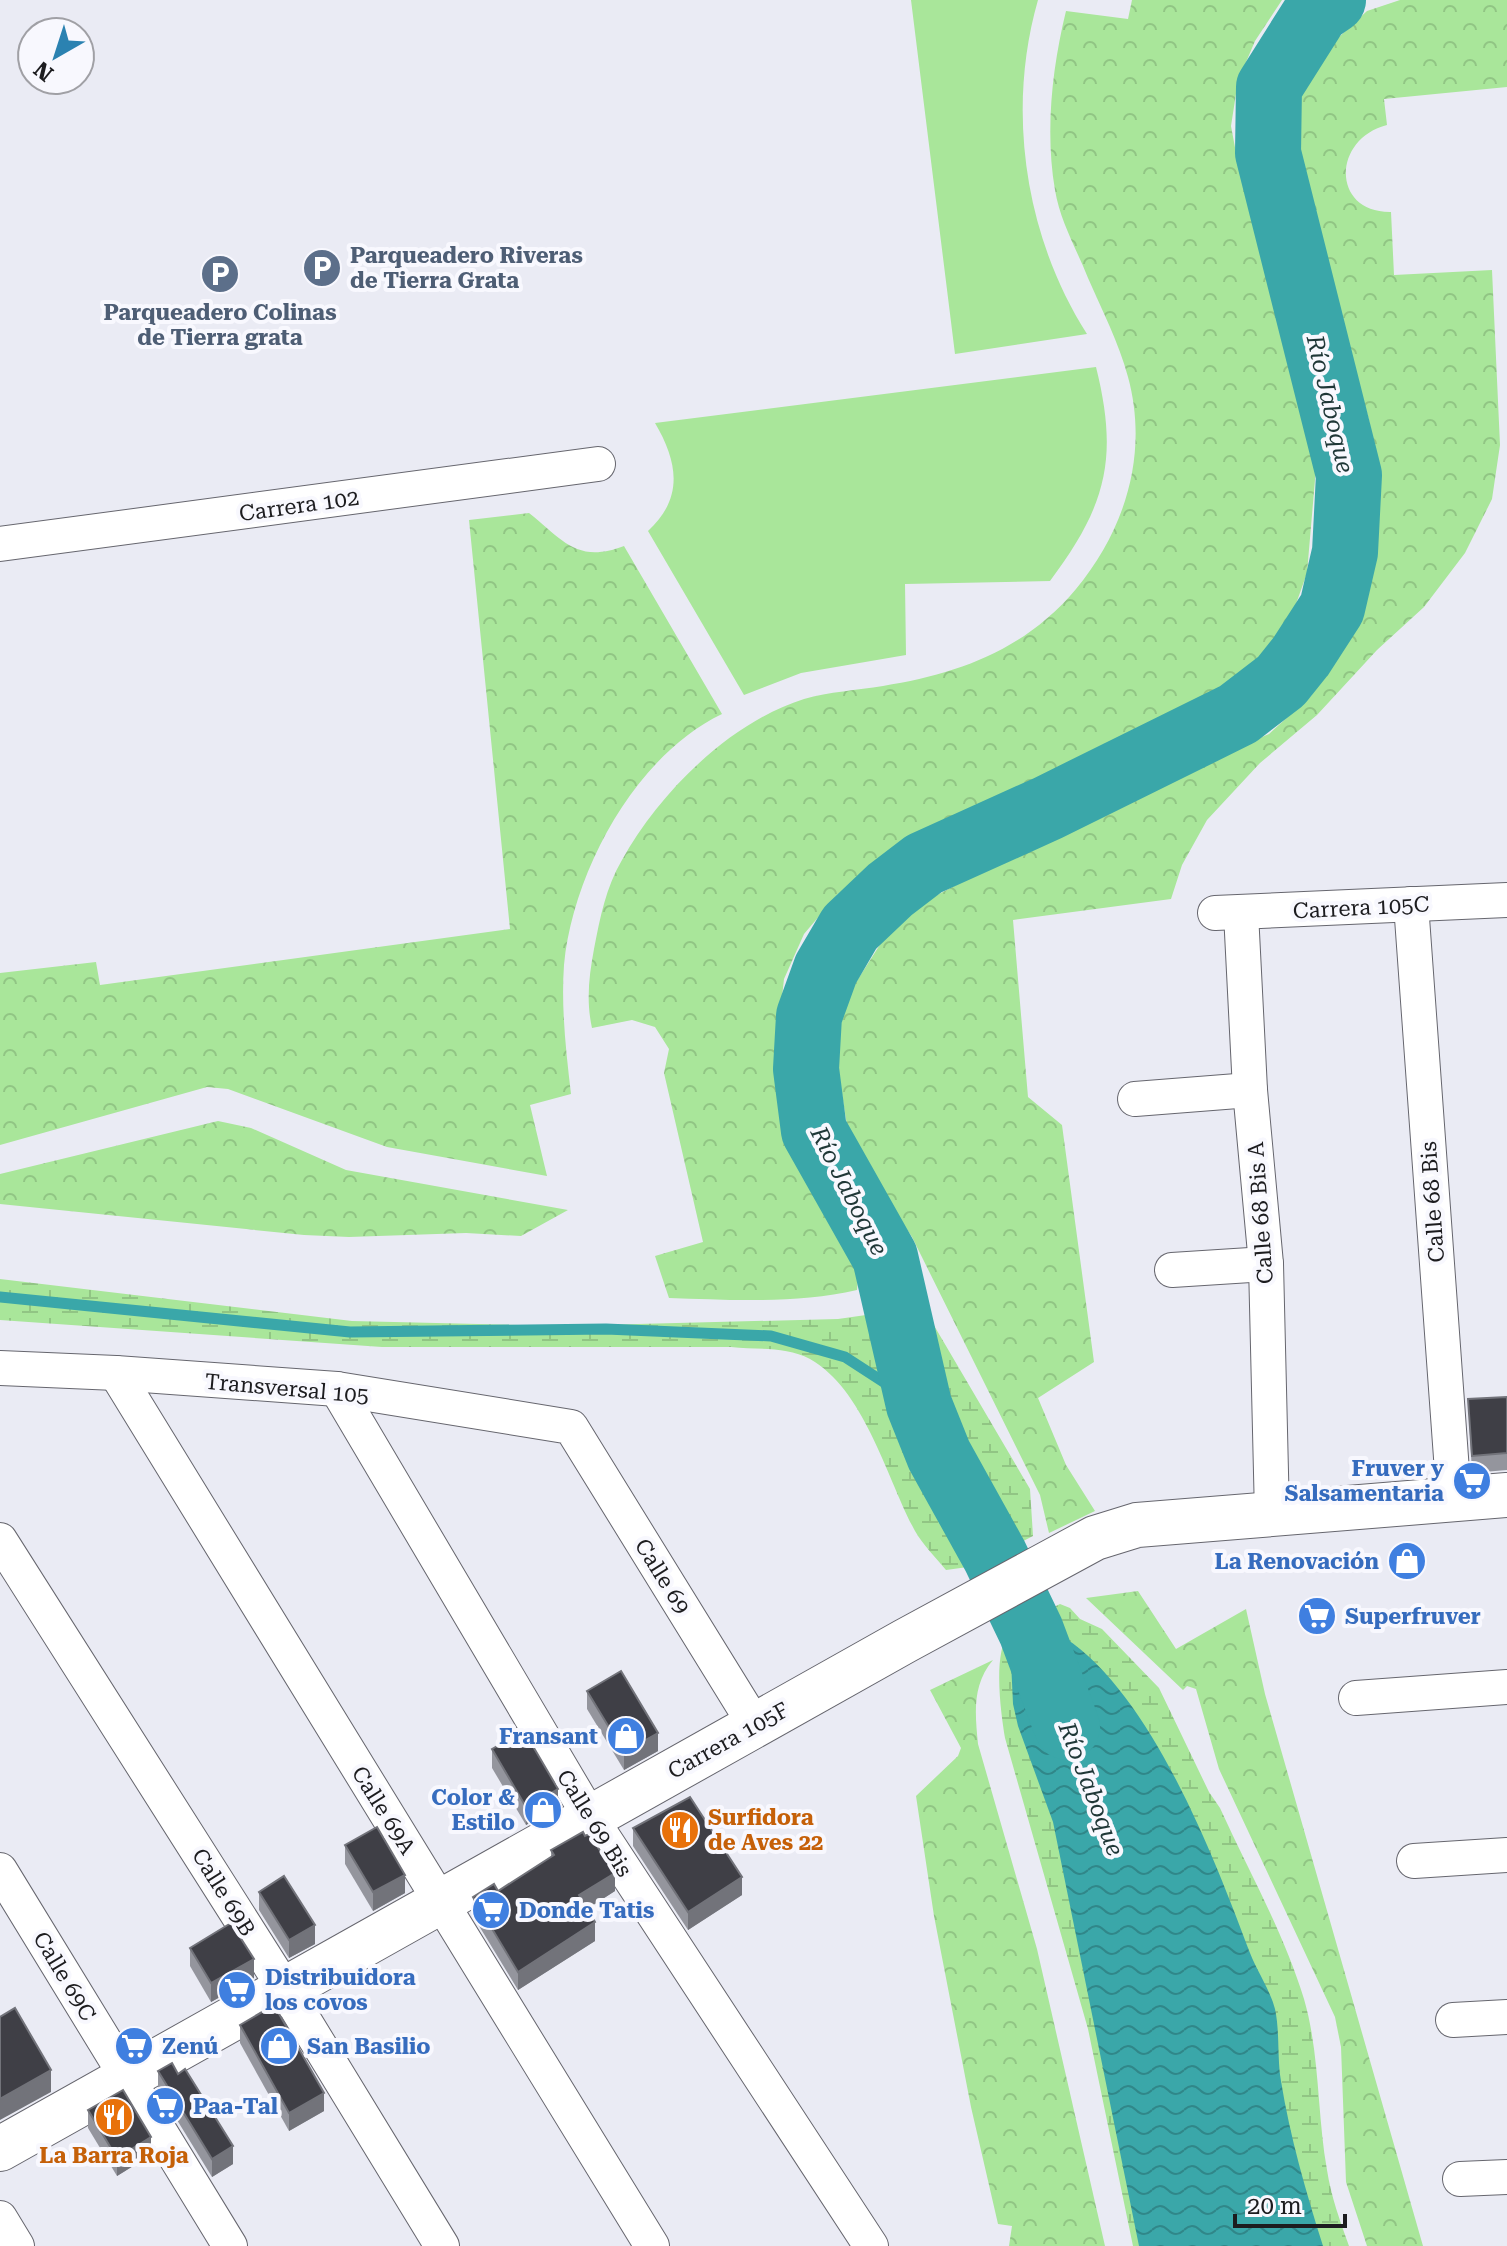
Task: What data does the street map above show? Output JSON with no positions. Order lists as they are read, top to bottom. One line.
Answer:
{"streets":{"street":["Carrera 102","Carrera 105C","Calle 68 Bis","Calle 68 Bis A","Transversal 105","Calle 69","Carrera 105F","Calle 69A","Calle 69 Bis","Calle 69B","Calle 69C"]},"crossings":[["Carrera 105C","Calle 68 Bis"],["Carrera 105C","Calle 68 Bis A"],["Calle 68 Bis","Carrera 105F"],["Calle 68 Bis A","Carrera 105F"],["Transversal 105","Calle 69"],["Transversal 105","Calle 69A"],["Transversal 105","Calle 69 Bis"],["Calle 69","Carrera 105F"],["Carrera 105F","Calle 69A"],["Carrera 105F","Calle 69 Bis"],["Carrera 105F","Calle 69B"],["Carrera 105F","Calle 69C"]],"water":["Río Jaboque"],"places":{"parking":["Parqueadero Riveras de Tierra Grata","Parqueadero Colinas de Tierra grata"],"supermarket":["Fruver y Salsamentaria","Superfruver","Donde Tatis","Distribuidora los covos","Zenú","Paa-Tal"],"shop":["La Renovación","Fransant","Color & Estilo","San Basilio"],"restaurant":["Surfidora de Aves 22","La Barra Roja"]},"scale_bar":"20 m","north":"bottom left"}
